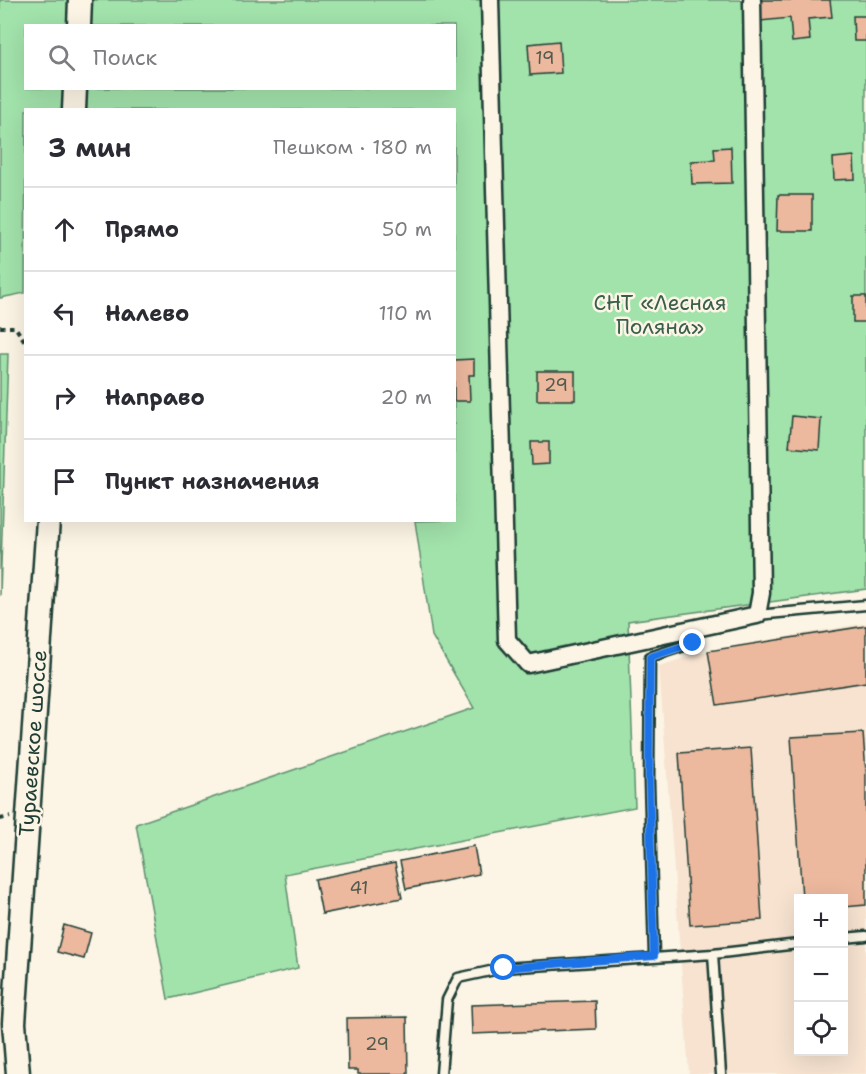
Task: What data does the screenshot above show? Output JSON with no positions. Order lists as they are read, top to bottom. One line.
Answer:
{"streets":{"main road":["Тураевское шоссе"]},"parks":["СНТ «Лесная Поляна»"],"house_numbers":["19","29","41","29"],"page":{"search":"Поиск","heading":["3 мин","Пешком · 180 m"],"list":[["Прямо","50 m"],["Налево","110 m"],["Направо","20 m"],"Пункт назначения"],"map_buttons":["+","−"]}}
